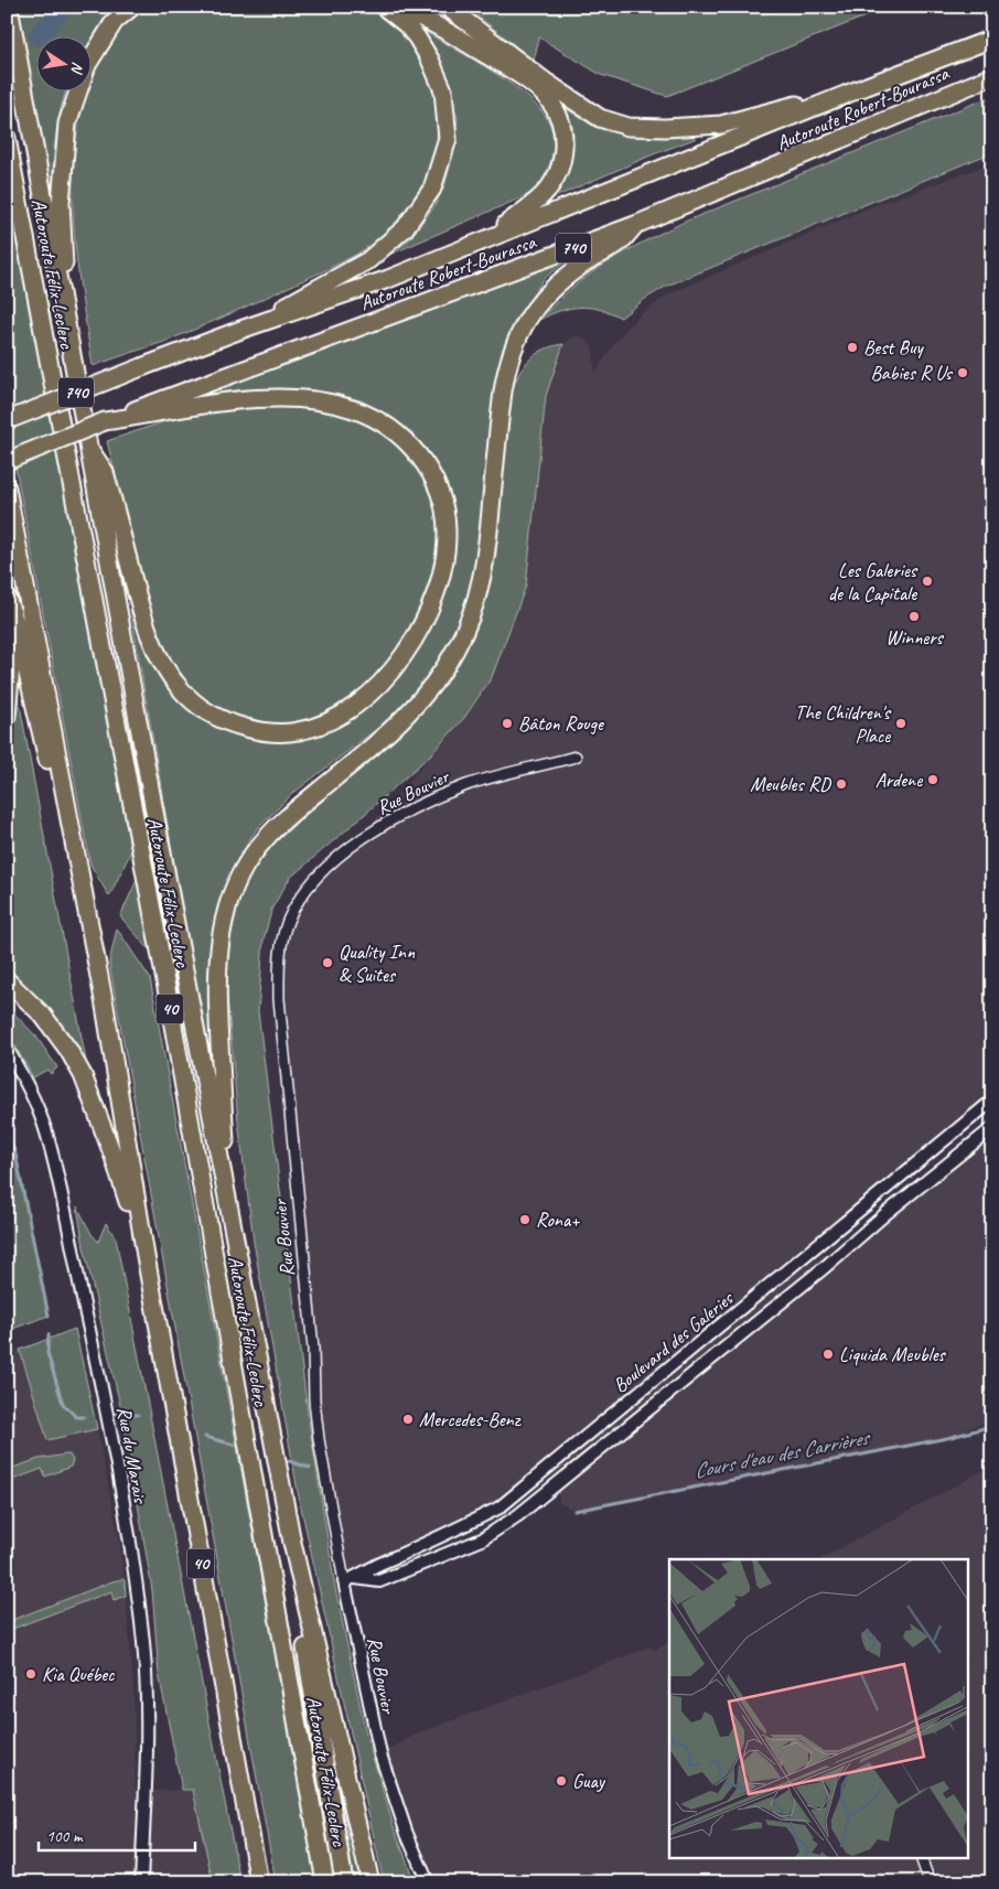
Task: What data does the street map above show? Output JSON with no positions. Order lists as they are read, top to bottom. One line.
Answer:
{"streets":{"highway":["Autoroute Robert-Bourassa","740","Autoroute Félix-Leclerc","40"],"street":["Rue Bouvier","Boulevard des Galeries","Rue du Marais"]},"crossings":[["Autoroute Robert-Bourassa","740"],["Rue Bouvier","Boulevard des Galeries"]],"water":["Cours d'eau des Carrières"],"places":["Best Buy","Babies R Us","Les Galeries de la Capitale","Winners","Bâton Rouge","The Children's Place","Ardene","Meubles RD","Quality Inn & Suites","Rona+","Liquida Meubles","Mercedes-Benz","Kia Québec","Guay"],"scale_bar":"100 m","north":"right"}
